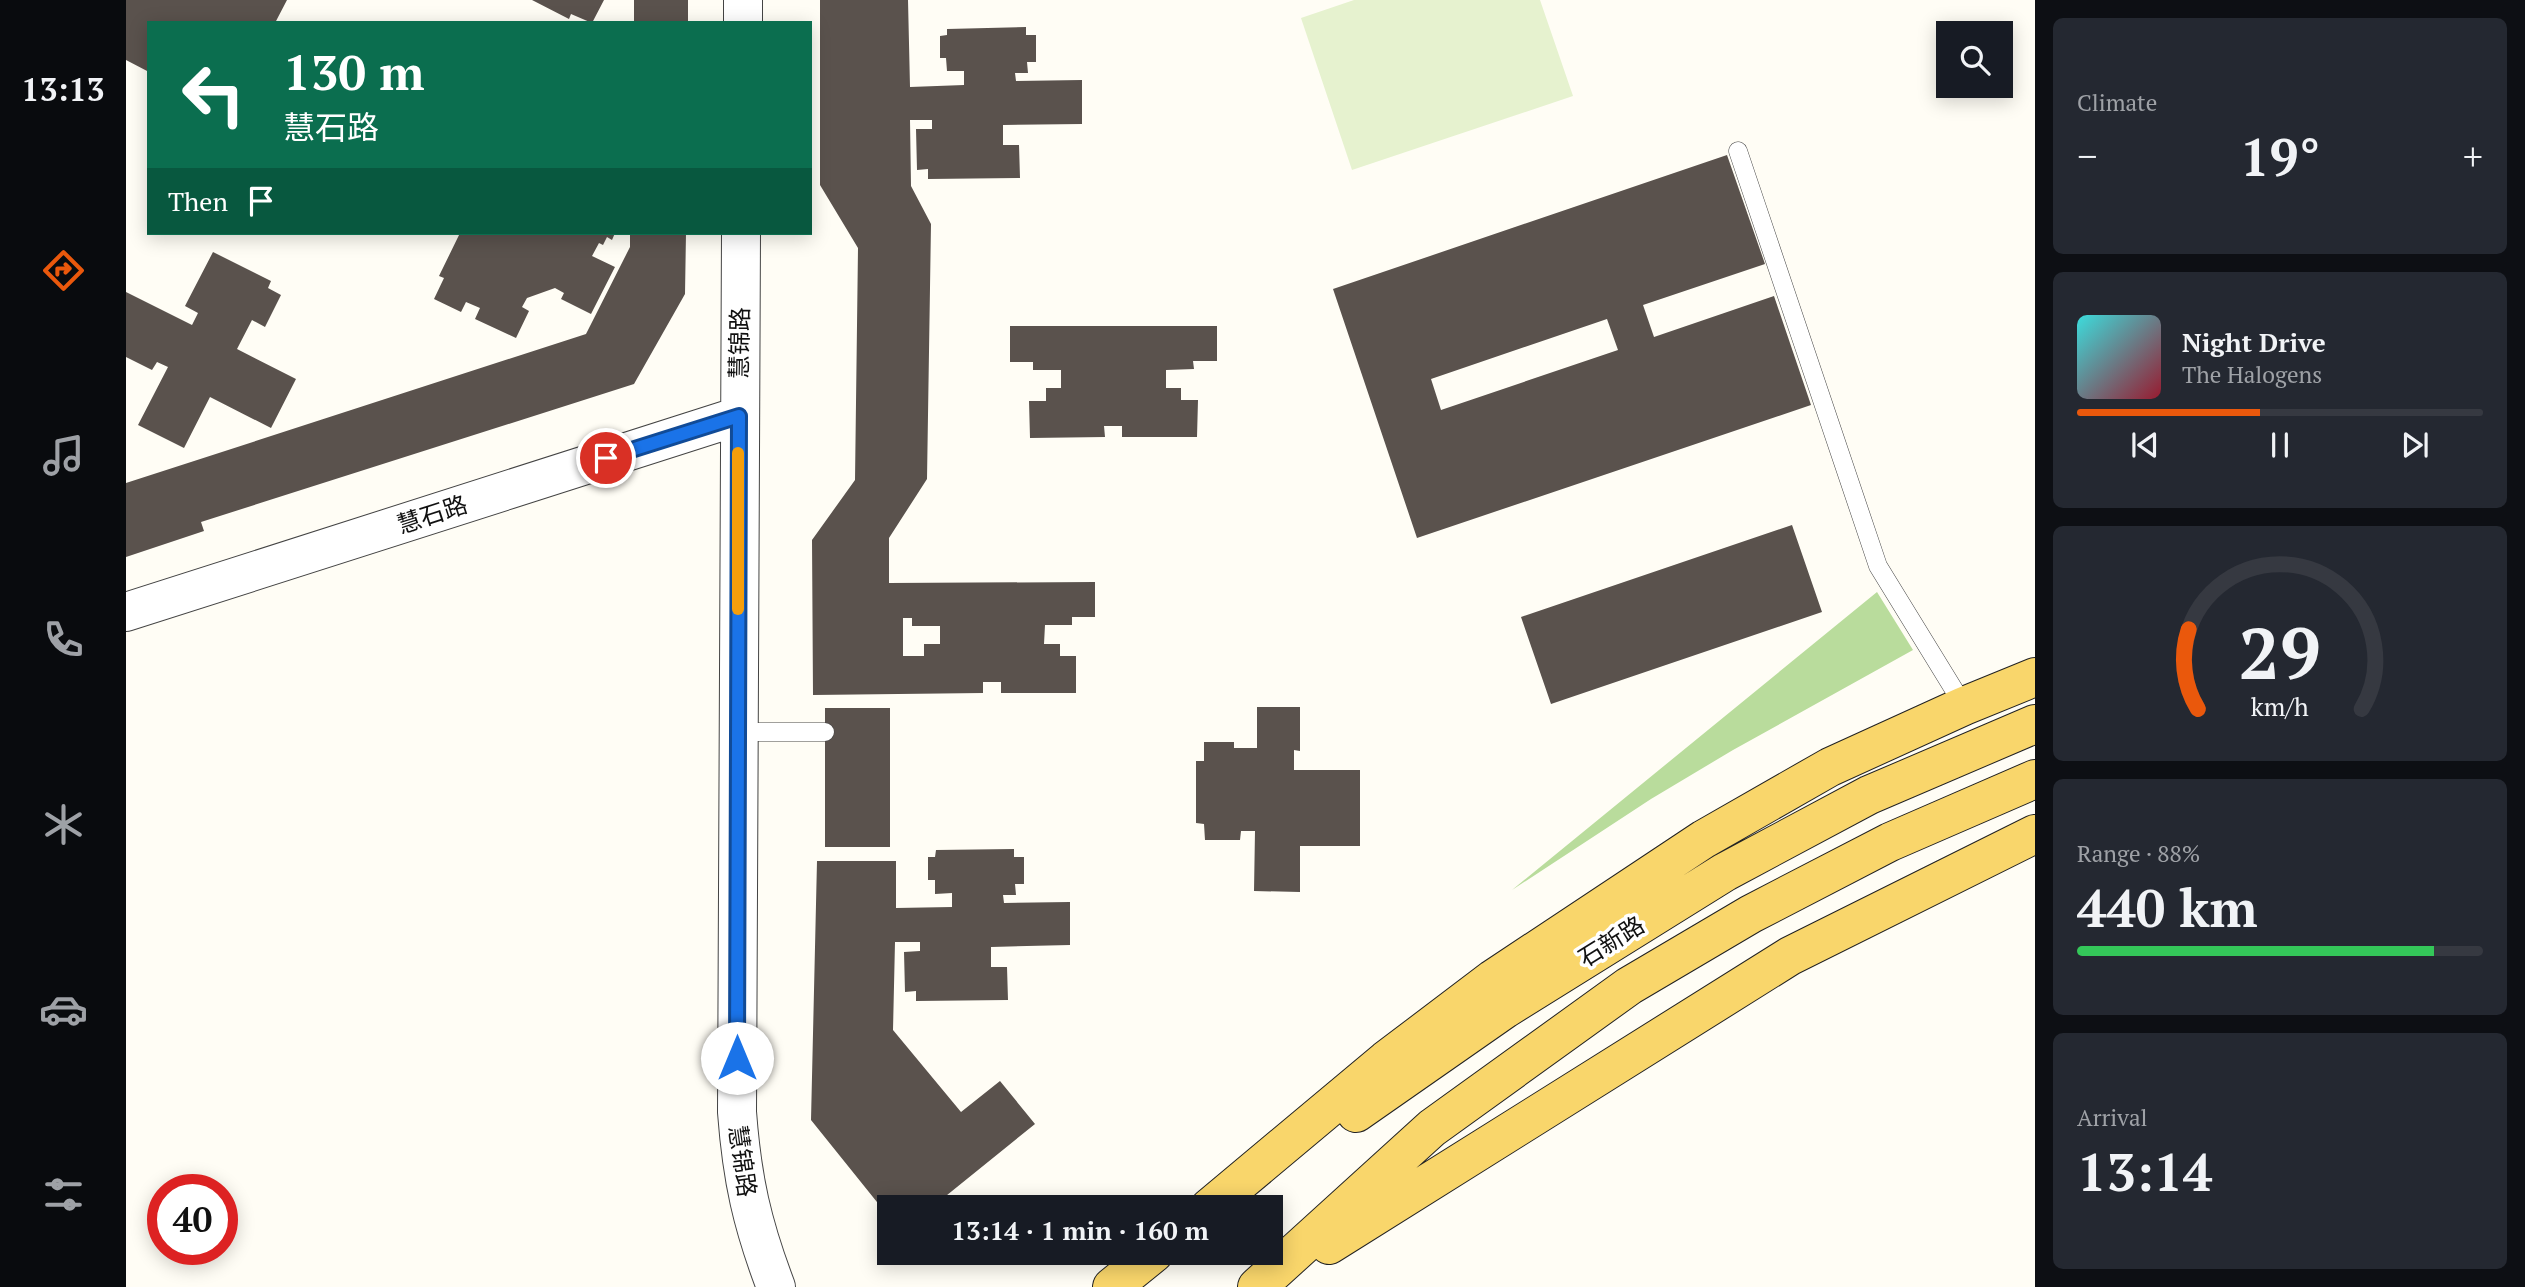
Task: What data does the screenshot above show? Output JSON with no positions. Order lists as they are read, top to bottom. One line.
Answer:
{"streets":{"main road":["石新路"],"street":["慧锦路","慧石路"]},"crossings":[["慧锦路","慧石路"]],"page":{"tabs":"13:13","tile":["Climate",["Range · 88%","440 km"],["Arrival","13:14"]],"turn":["130 m","慧石路"],"heat":["−","19°","+"],"then":"Then","song":["Night Drive","The Halogens"],"limit":"40","trip":"13:14 · 1 min · 160 m","gauge":["29","km/h"]}}
